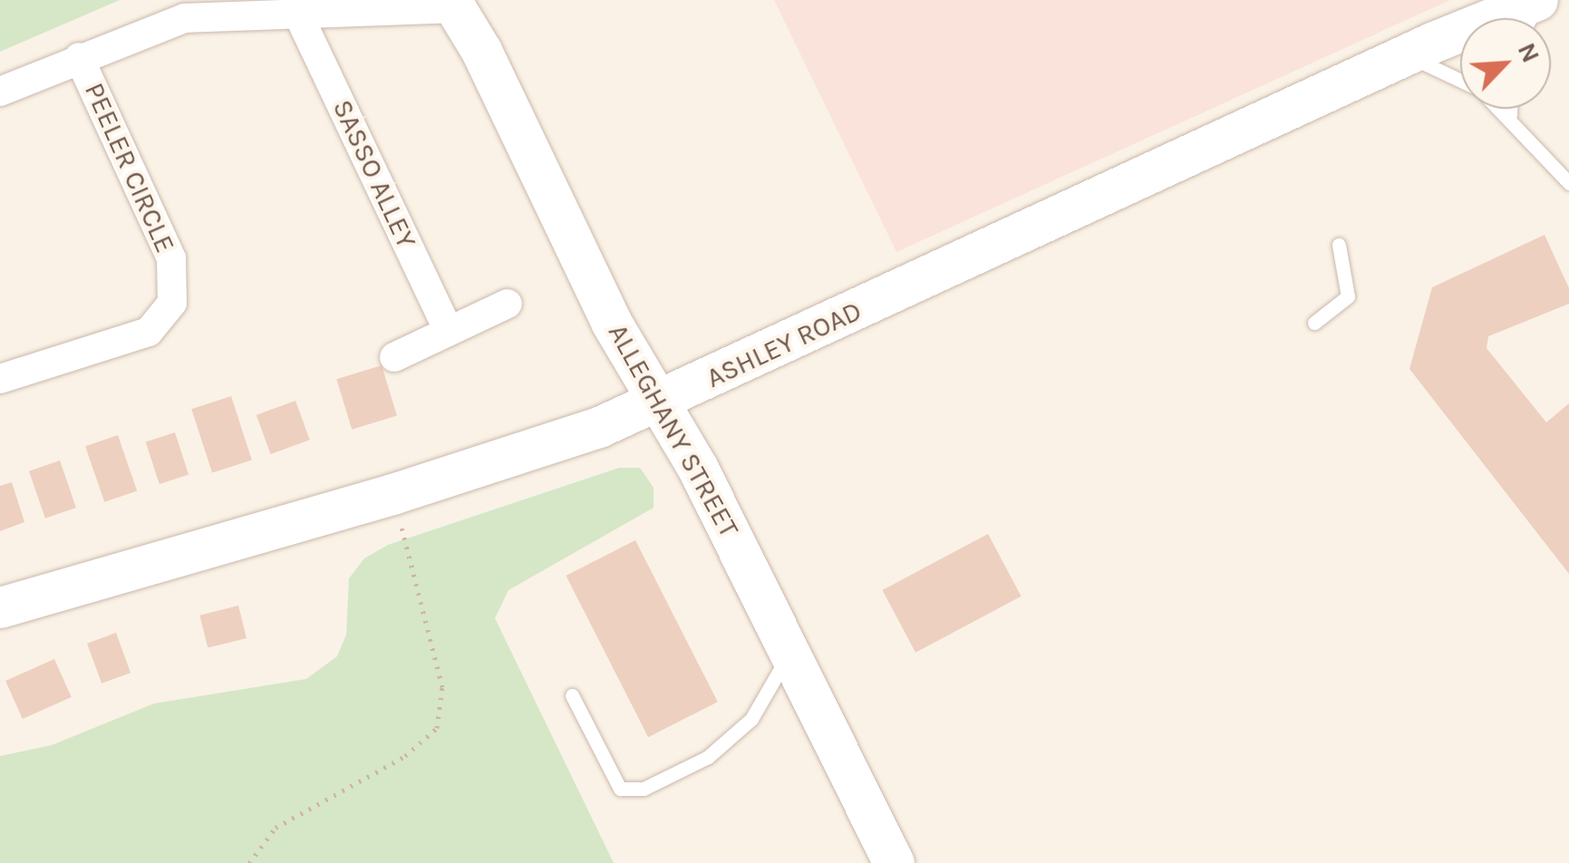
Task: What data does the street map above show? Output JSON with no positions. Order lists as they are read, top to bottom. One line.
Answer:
{"streets":{"street":["PEELER CIRCLE","SASSO ALLEY","ASHLEY ROAD","ALLEGHANY STREET"]},"crossings":[["ASHLEY ROAD","ALLEGHANY STREET"]],"north":"top right"}
